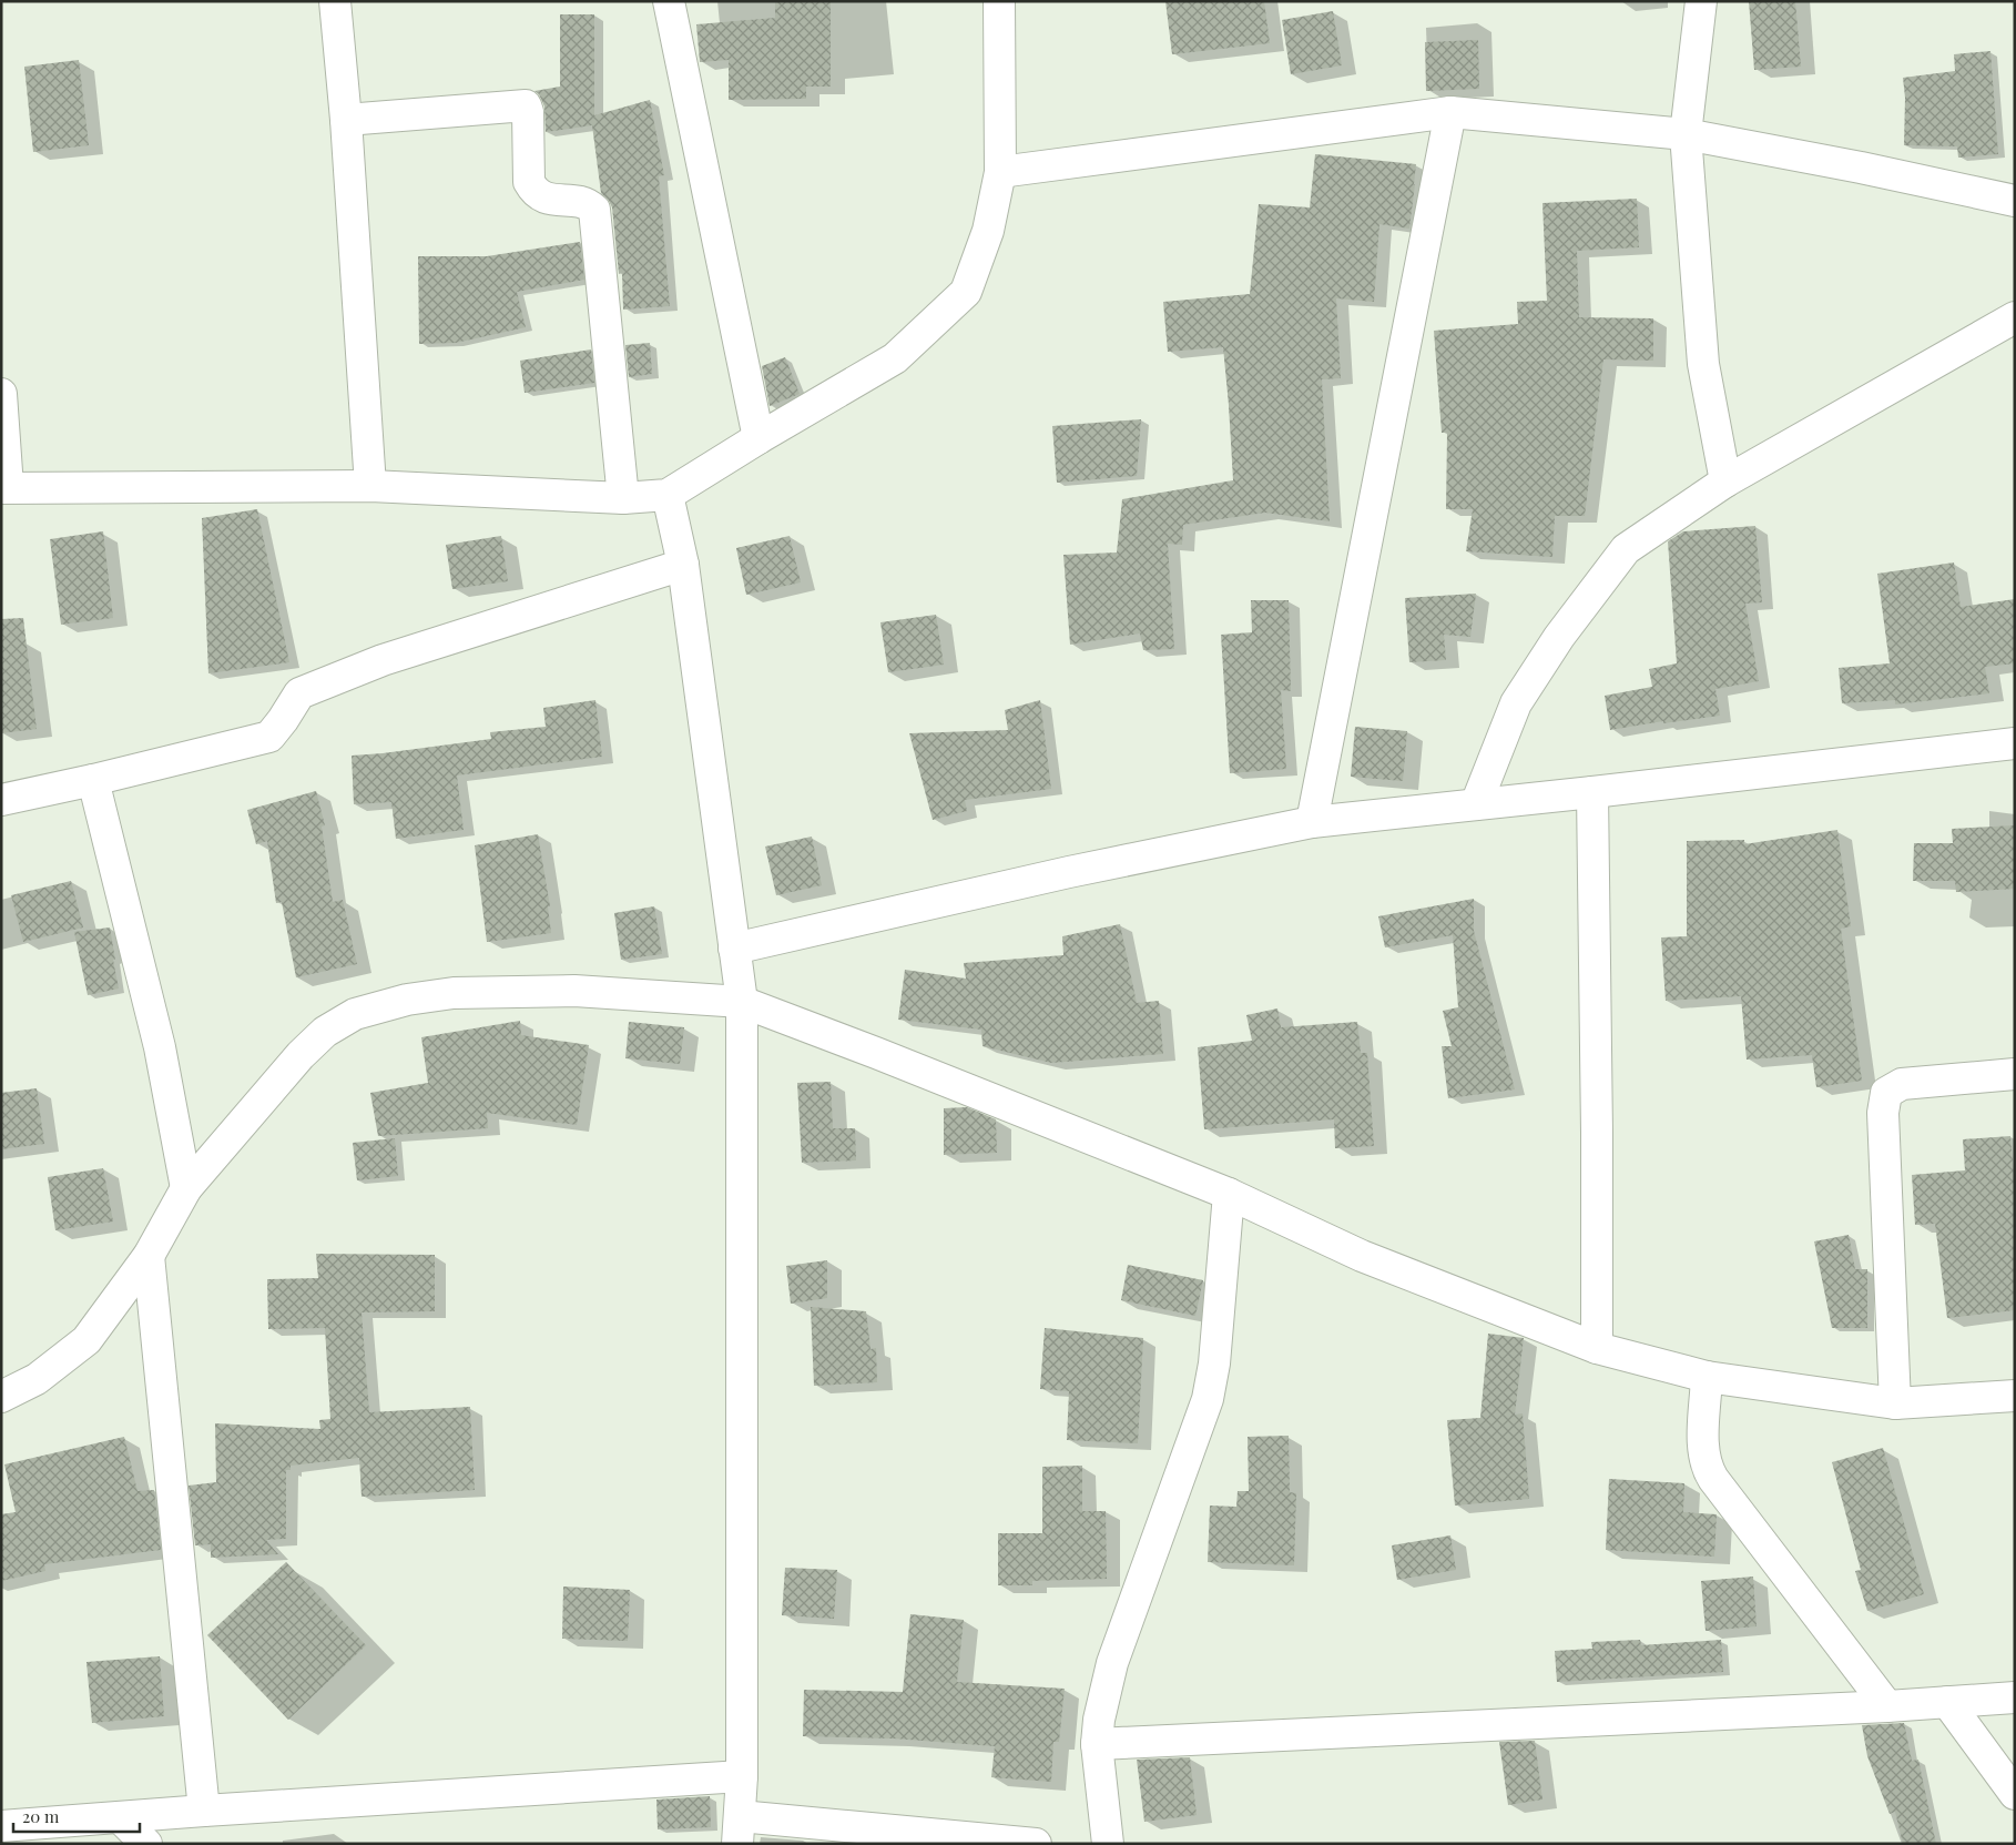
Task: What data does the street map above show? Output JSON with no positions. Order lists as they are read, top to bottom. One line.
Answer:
{"scale_bar":"20 m"}
